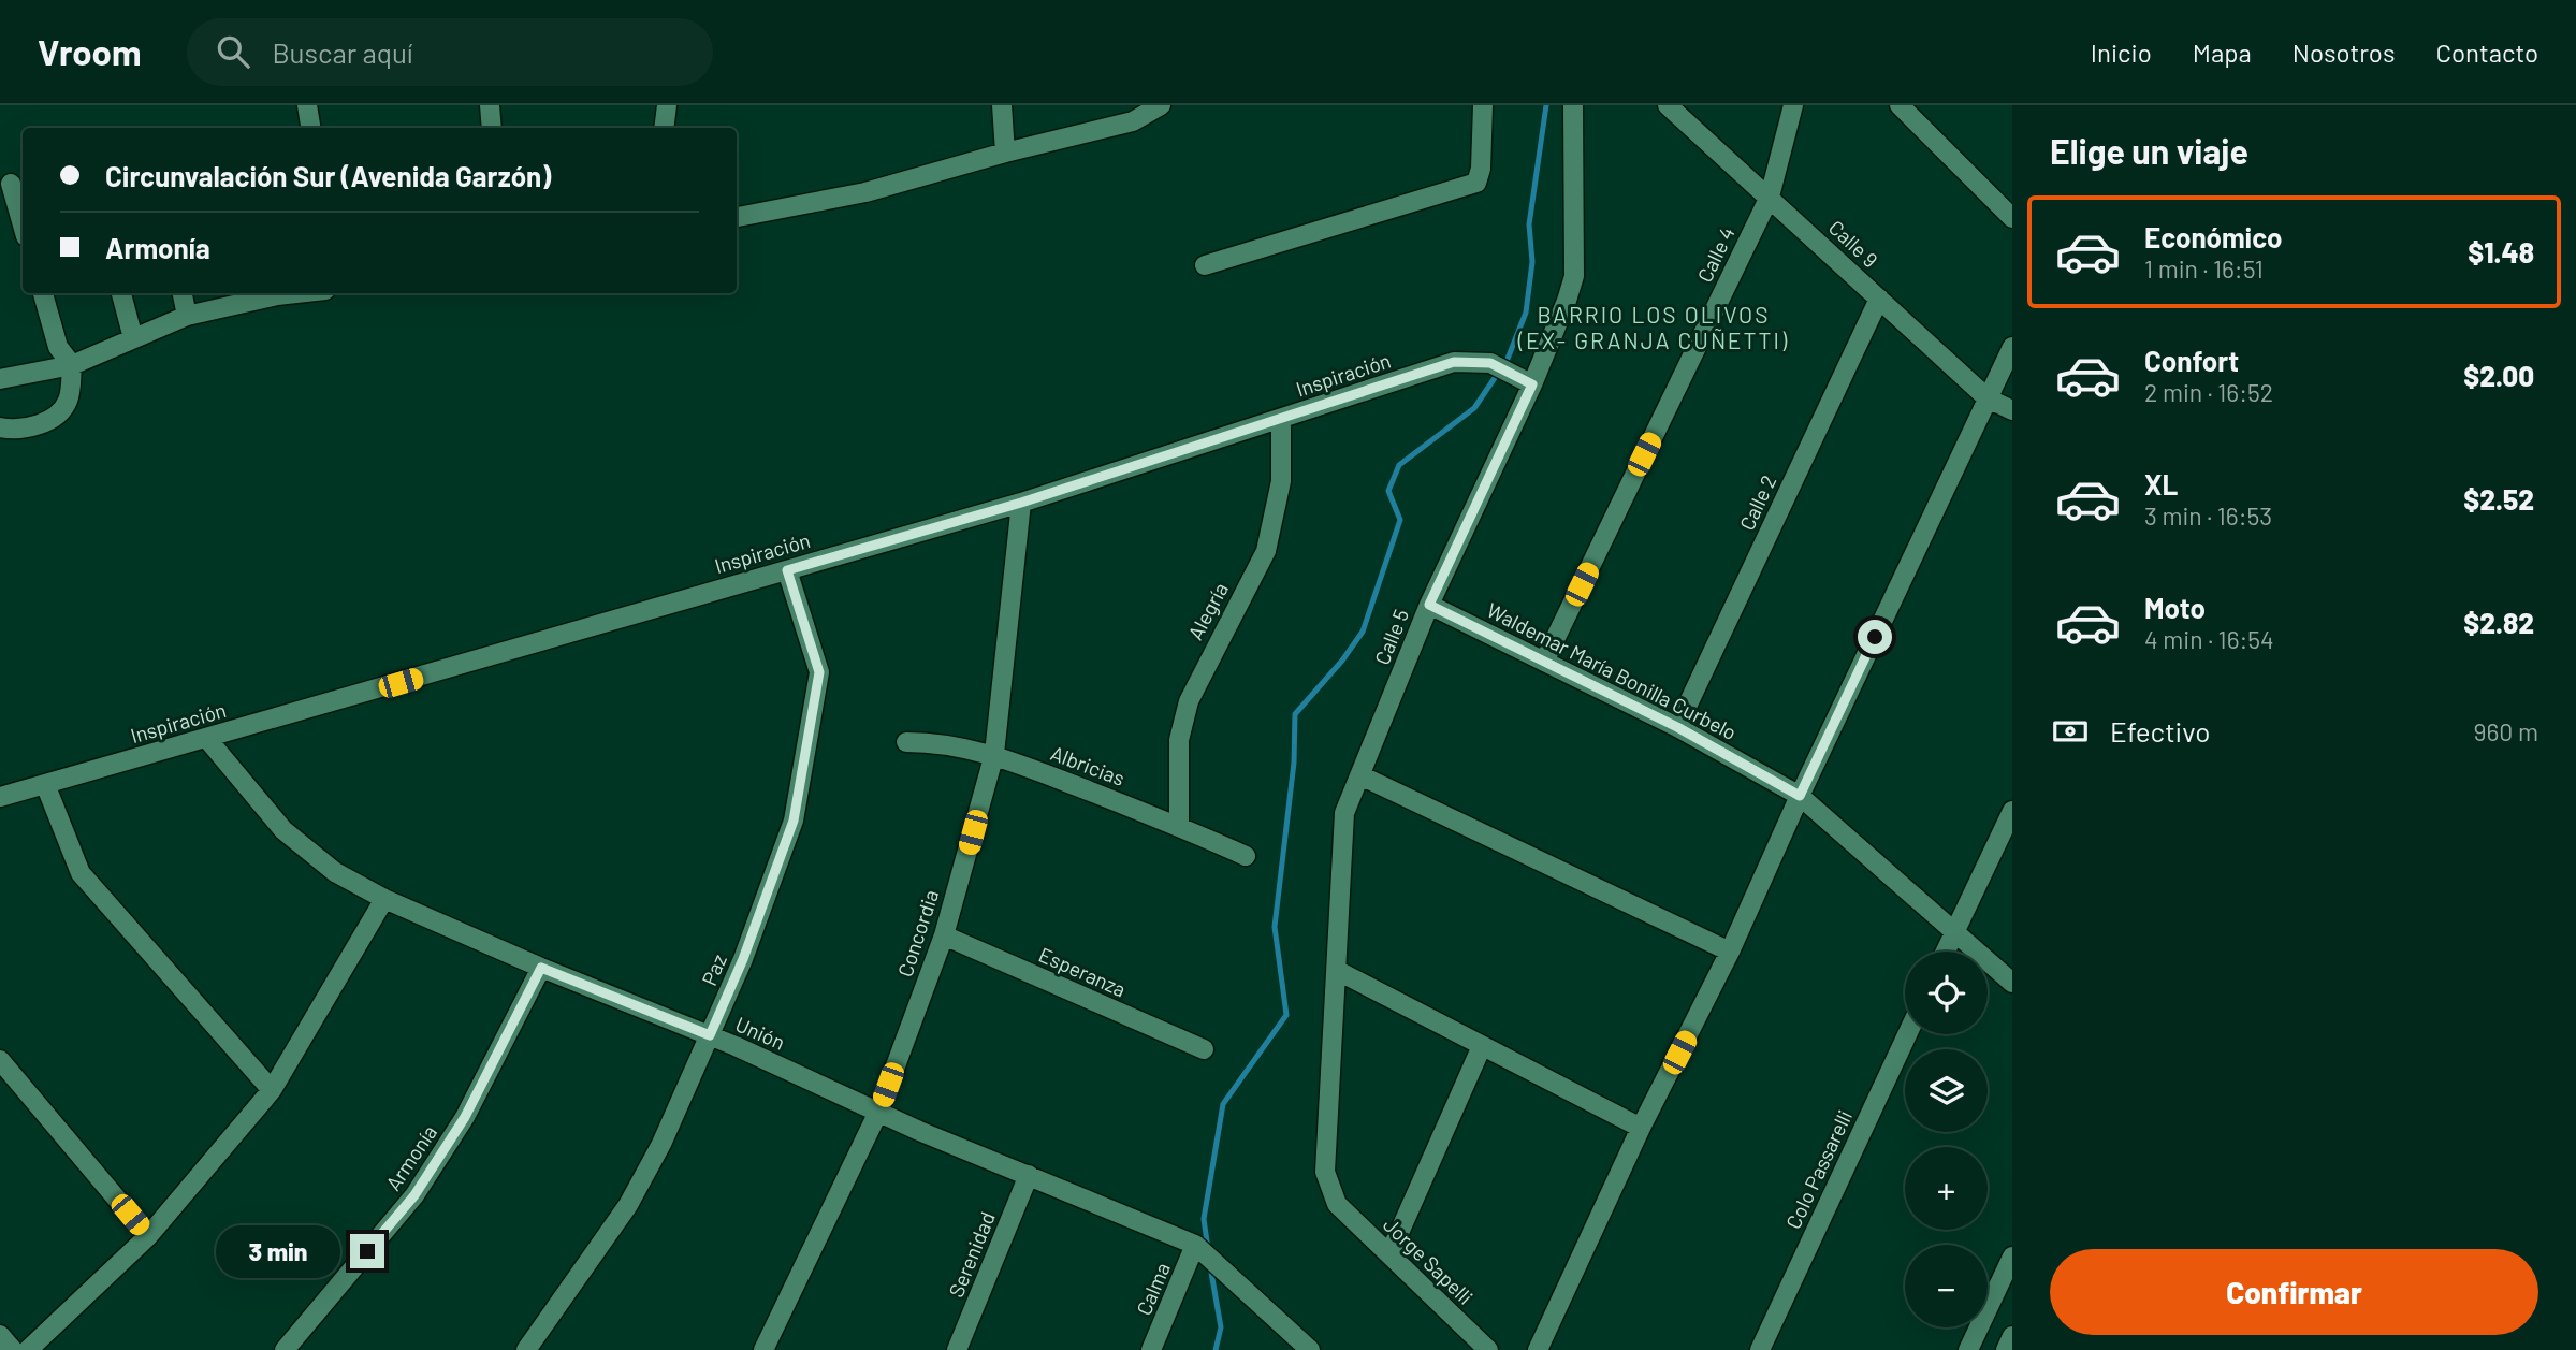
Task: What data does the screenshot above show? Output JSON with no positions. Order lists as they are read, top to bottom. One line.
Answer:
{"streets":{"street":["Calle 9","Calle 4","Inspiración","Calle 2","Alegría","Calle 5","Waldemar María Bonilla Curbelo","Albricias","Concordia","Paz","Esperanza","Unión","Armonía","Colo Passarelli","Serenidad","Jorge Sapelli","Calma"]},"crossings":[["Calle 9","Calle 4"],["Calle 9","Calle 2"],["Calle 4","Waldemar María Bonilla Curbelo"],["Inspiración","Alegría"],["Inspiración","Calle 5"],["Inspiración","Concordia"],["Inspiración","Paz"],["Inspiración","Unión"],["Calle 2","Waldemar María Bonilla Curbelo"],["Alegría","Albricias"],["Calle 5","Waldemar María Bonilla Curbelo"],["Calle 5","Jorge Sapelli"],["Albricias","Concordia"],["Concordia","Esperanza"],["Concordia","Unión"],["Paz","Unión"],["Unión","Armonía"],["Unión","Serenidad"],["Unión","Calma"]],"districts":["BARRIO LOS OLIVOS (EX- GRANJA CUÑETTI)"],"page":{"header":"Vroom","search":"Buscar aquí","nav":["Inicio","Mapa","Nosotros","Contacto"],"heading":"Elige un viaje","banner":["Circunvalación Sur (Avenida Garzón)","Armonía"],"list":[{"name":"Económico","note":"1 min · 16:51","value":"$1.48"},{"name":"Confort","note":"2 min · 16:52","value":"$2.00"},{"name":"XL","note":"3 min · 16:53","value":"$2.52"},{"name":"Moto","note":"4 min · 16:54","value":"$2.82"}],"pay":["Efectivo","960 m"],"map_buttons":["+","−"],"bubble":"3 min","buttons":"Confirmar"}}
